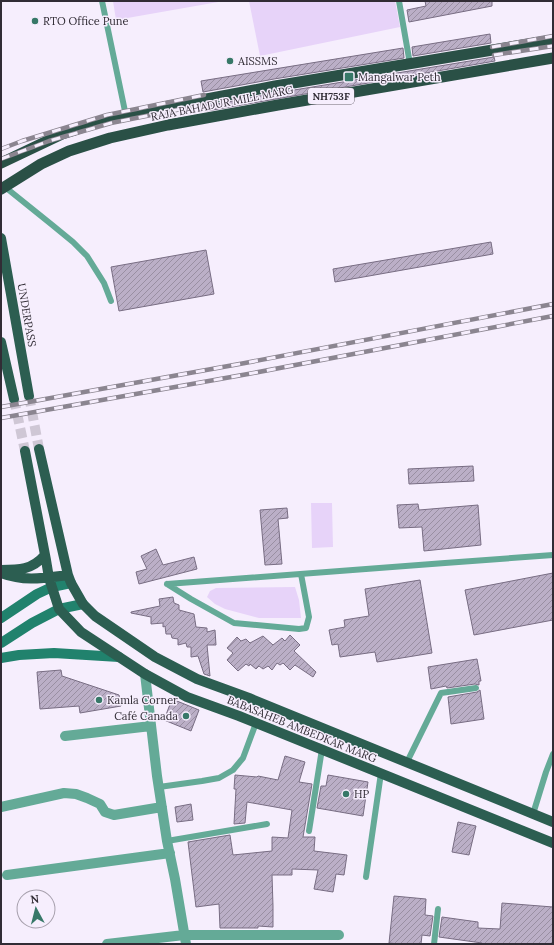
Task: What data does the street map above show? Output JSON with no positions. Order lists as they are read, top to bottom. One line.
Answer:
{"streets":{"highway":["NH753F","RAJA BAHADUR MILL MARG"],"main road":["UNDERPASS","BABASAHEB AMBEDKAR MARG"]},"places":{"other":["RTO Office Pune","AISSMS","Kamla Corner","Café Canada","HP"],"transit":["Mangalwar Peth"]},"north":"top"}
